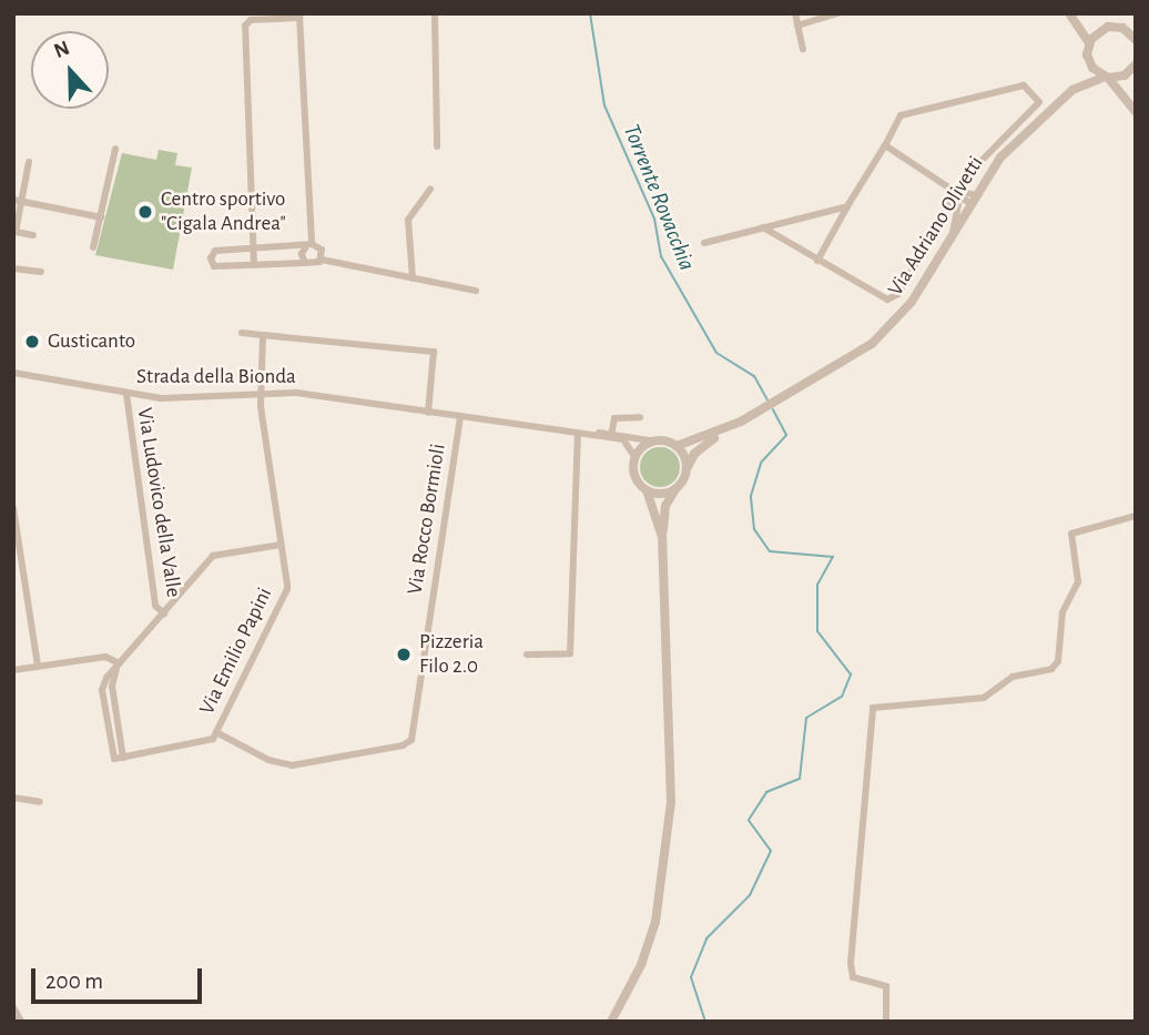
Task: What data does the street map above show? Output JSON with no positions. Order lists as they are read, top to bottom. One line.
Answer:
{"streets":{"street":["Via Adriano Olivetti","Strada della Bionda","Via Ludovico della Valle","Via Rocco Bormioli","Via Emilio Papini"]},"crossings":[["Strada della Bionda","Via Ludovico della Valle"],["Strada della Bionda","Via Rocco Bormioli"],["Strada della Bionda","Via Emilio Papini"],["Via Ludovico della Valle","Via Emilio Papini"],["Via Rocco Bormioli","Via Emilio Papini"]],"water":["Torrente Rovacchia"],"places":["Centro sportivo \"Cigala Andrea\"","Gusticanto","Pizzeria Filo 2.0"],"scale_bar":"200 m","north":"top"}
